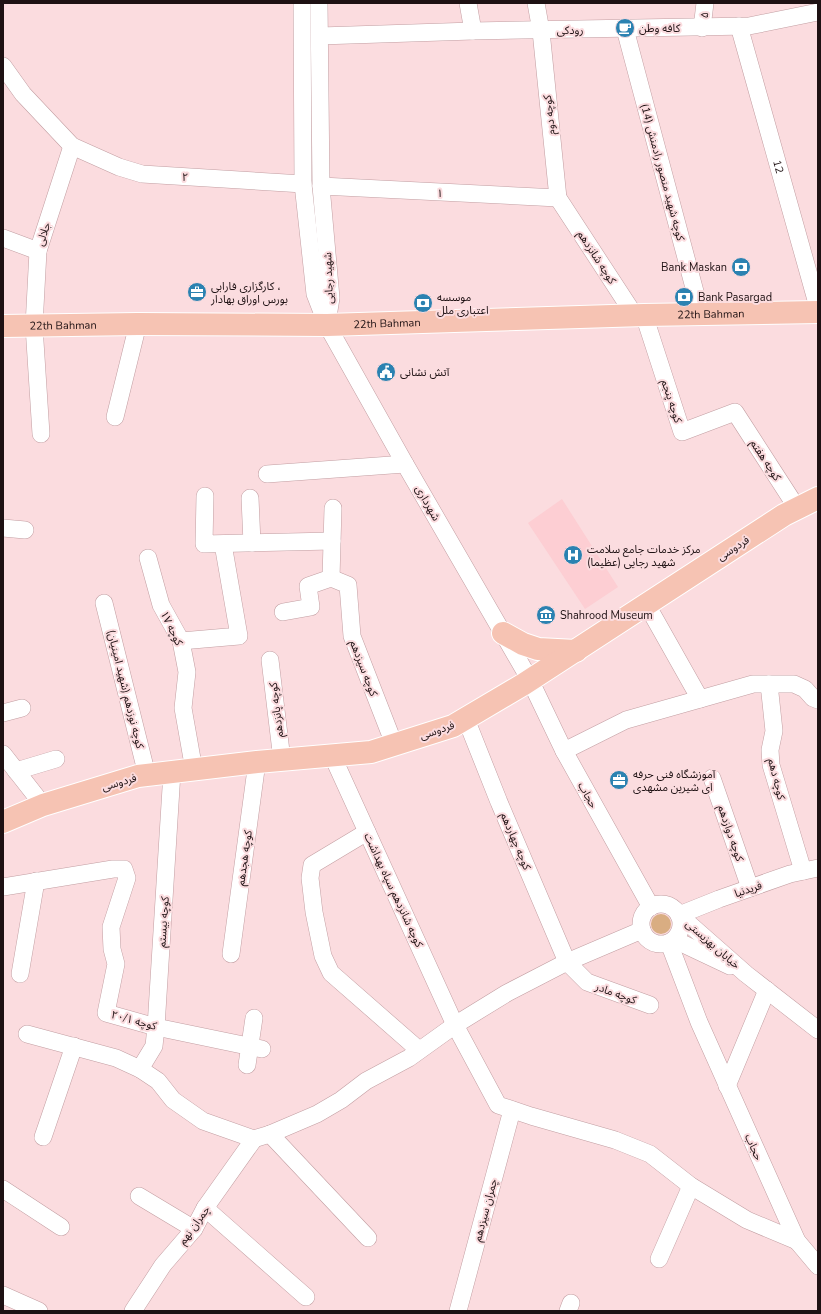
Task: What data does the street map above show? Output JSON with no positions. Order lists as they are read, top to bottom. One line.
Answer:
{"streets":{"main road":["22th Bahman","فردوسی"],"street":["۵","رودکی","کوچه دوم","12","کوچه شهید منصور رادمنش (14)","۲","۱","جلالی","کوچه شانزدهم","شهید رجایی","کوچه پنجم","کوچه هفتم","شهرداری","۱۷ کوچه","کوچه سیزدهم","کوچه نوزدهم (شهید امینیان)","کوچه پانزدهم","کوچه دهم","حجاب","کوچه دوازدهم","کوچه چهاردهم","کوچه هجدهم","فریدنیا","کوچه شانزدهم سپاه بهداشت","کوچه بیستم","خیابان بهزیستی","کوچه مادر","کوچه ۲۰/۱","چمران سیزدهم","چمران نهم"]},"crossings":[["۵","رودکی"],["رودکی","کوچه دوم"],["رودکی","12"],["رودکی","کوچه شهید منصور رادمنش (14)"],["رودکی","شهید رجایی"],["کوچه دوم","۱"],["کوچه دوم","کوچه شانزدهم"],["کوچه شهید منصور رادمنش (14)","22th Bahman"],["۲","جلالی"],["۲","شهید رجایی"],["۱","کوچه شانزدهم"],["۱","شهید رجایی"],["جلالی","22th Bahman"],["کوچه شانزدهم","22th Bahman"],["کوچه شانزدهم","کوچه پنجم"],["شهید رجایی","22th Bahman"],["شهید رجایی","شهرداری"],["22th Bahman","کوچه پنجم"],["22th Bahman","شهرداری"],["کوچه پنجم","کوچه هفتم"],["کوچه هفتم","فردوسی"],["شهرداری","فردوسی"],["شهرداری","حجاب"],["فردوسی","۱۷ کوچه"],["فردوسی","کوچه سیزدهم"],["فردوسی","کوچه نوزدهم (شهید امینیان)"],["فردوسی","کوچه پانزدهم"],["فردوسی","حجاب"],["فردوسی","کوچه چهاردهم"],["فردوسی","کوچه هجدهم"],["فردوسی","کوچه شانزدهم سپاه بهداشت"],["فردوسی","کوچه بیستم"],["کوچه دهم","فریدنیا"],["حجاب","فریدنیا"],["حجاب","کوچه شانزدهم سپاه بهداشت"],["حجاب","خیابان بهزیستی"],["کوچه دوازدهم","فریدنیا"],["کوچه چهاردهم","کوچه مادر"],["فریدنیا","خیابان بهزیستی"],["کوچه شانزدهم سپاه بهداشت","چمران سیزدهم"],["کوچه بیستم","کوچه ۲۰/۱"]],"places":{"cafe":["کافه وطن"],"bank":["Bank Maskan","Bank Pasargad","موسسه اعتباری ملل"],"office":["کارگزاری فارابی ، بورس اوراق بهادار","آموزشگاه فنی حرفه ای شیرین مشهدی"],"public building":["آتش نشانی"],"hospital":["مرکز خدمات جامع سلامت شهید رجایی (عظیما)"],"museum":["Shahrood Museum"]}}
